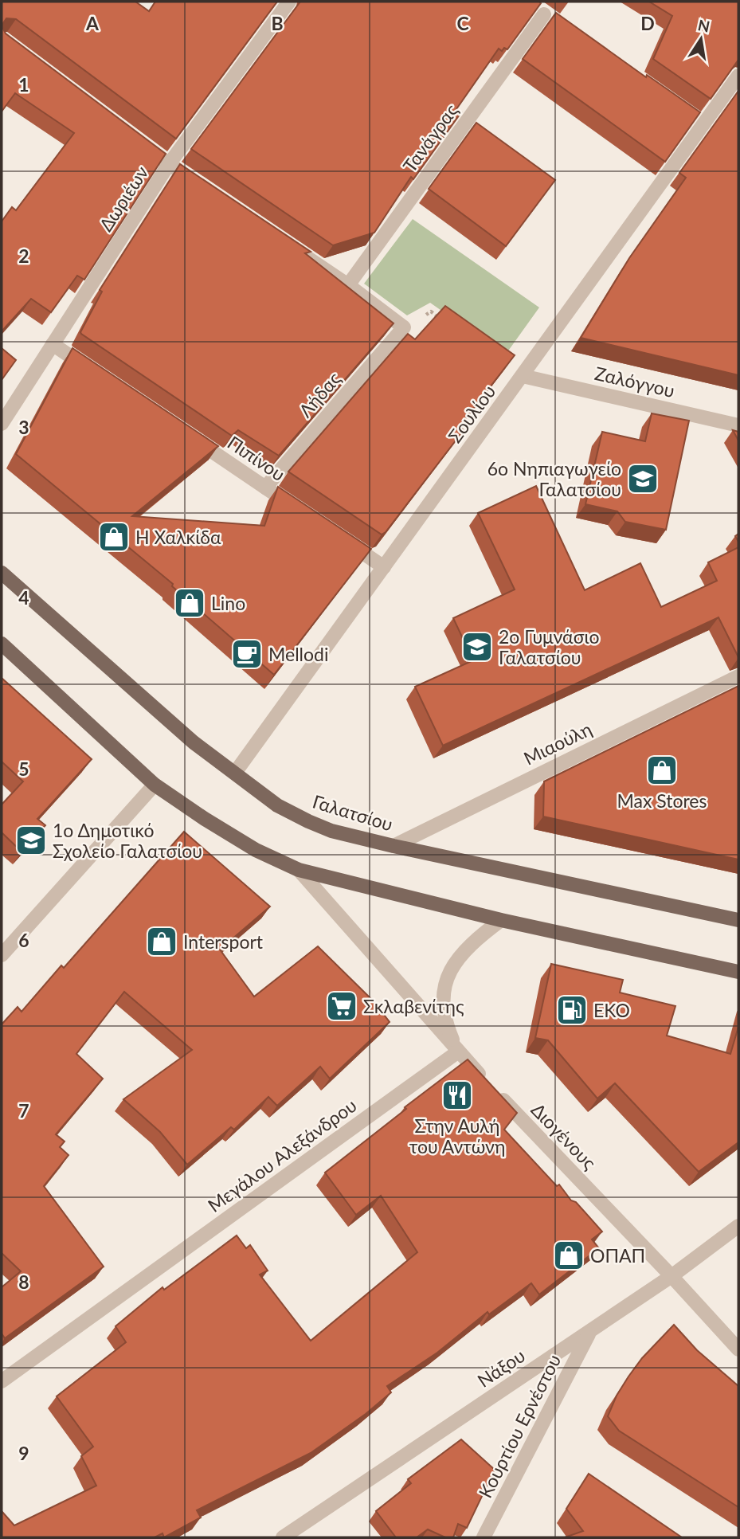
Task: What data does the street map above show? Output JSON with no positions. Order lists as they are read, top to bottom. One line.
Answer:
{"streets":{"main road":["Γαλατσίου"],"street":["Τανάγρας","Δωριέων","Ζαλόγγου","Λήδας","Σουλίου","Πιπίνου","Μιαούλη","Διογένους","Μεγάλου Αλεξάνδρου","Νάξου","Κουρτίου Ερνέστου"]},"crossings":[["Ζαλόγγου","Σουλίου"],["Λήδας","Πιπίνου"],["Σουλίου","Γαλατσίου"],["Μιαούλη","Γαλατσίου"],["Διογένους","Μεγάλου Αλεξάνδρου"],["Διογένους","Νάξου"],["Νάξου","Κουρτίου Ερνέστου"]],"places":{"school or university":["6ο Νηπιαγωγείο Γαλατσίου","2ο Γυμνάσιο Γαλατσίου","1ο Δημοτικό Σχολείο Γαλατσίου"],"shop":["Η Χαλκίδα","Lino","Max Stores","Intersport","ΟΠΑΠ"],"cafe":["Mellodi"],"supermarket":["Σκλαβενίτης"],"fuel station":["EKO"],"restaurant":["Στην Αυλή του Αντώνη"]},"north":"top","grid":{"columns":["A","B","C","D"],"rows":["1","2","3","4","5","6","7","8","9"]}}
